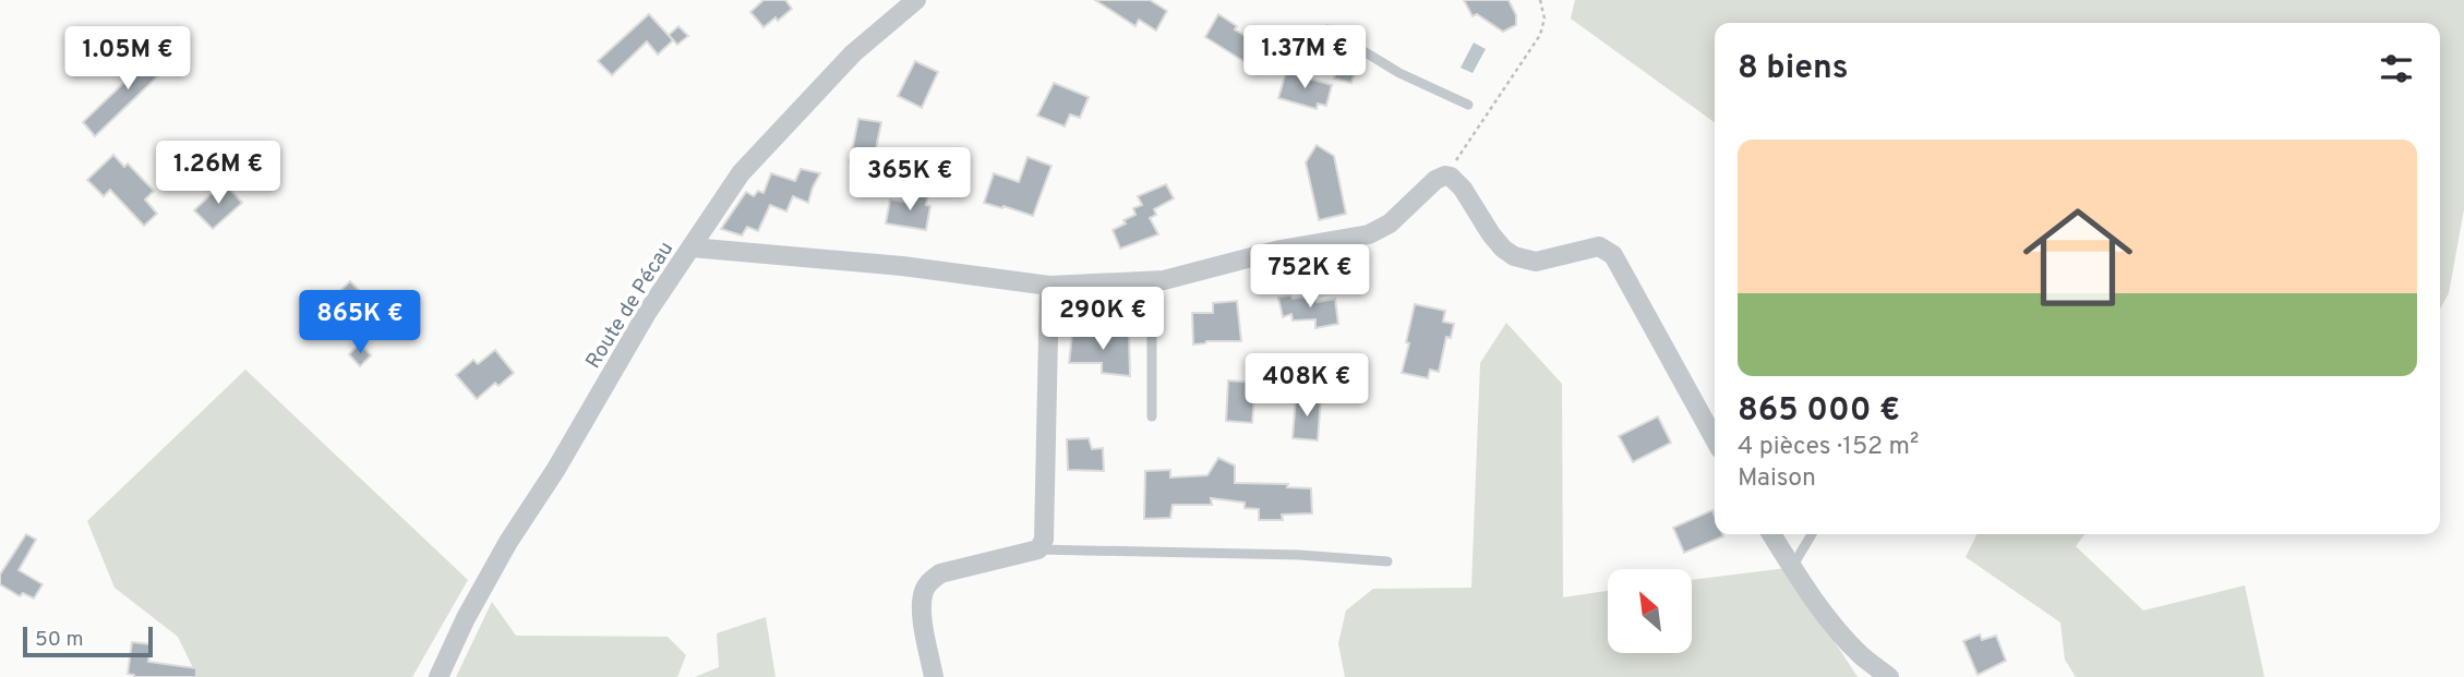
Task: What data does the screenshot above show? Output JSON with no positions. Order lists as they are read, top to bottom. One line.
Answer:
{"streets":{"street":["Route de Pécau"]},"scale_bar":"50 m","north":"top left","page":{"heading":"8 biens","price":["1.37M €","1.05M €","1.26M €","365K €","752K €","290K €","865K €","408K €"],"list":[{"name":"865 000 €","note":"4 pièces · 152 m² · Maison"}],"scale":"50 m"}}
